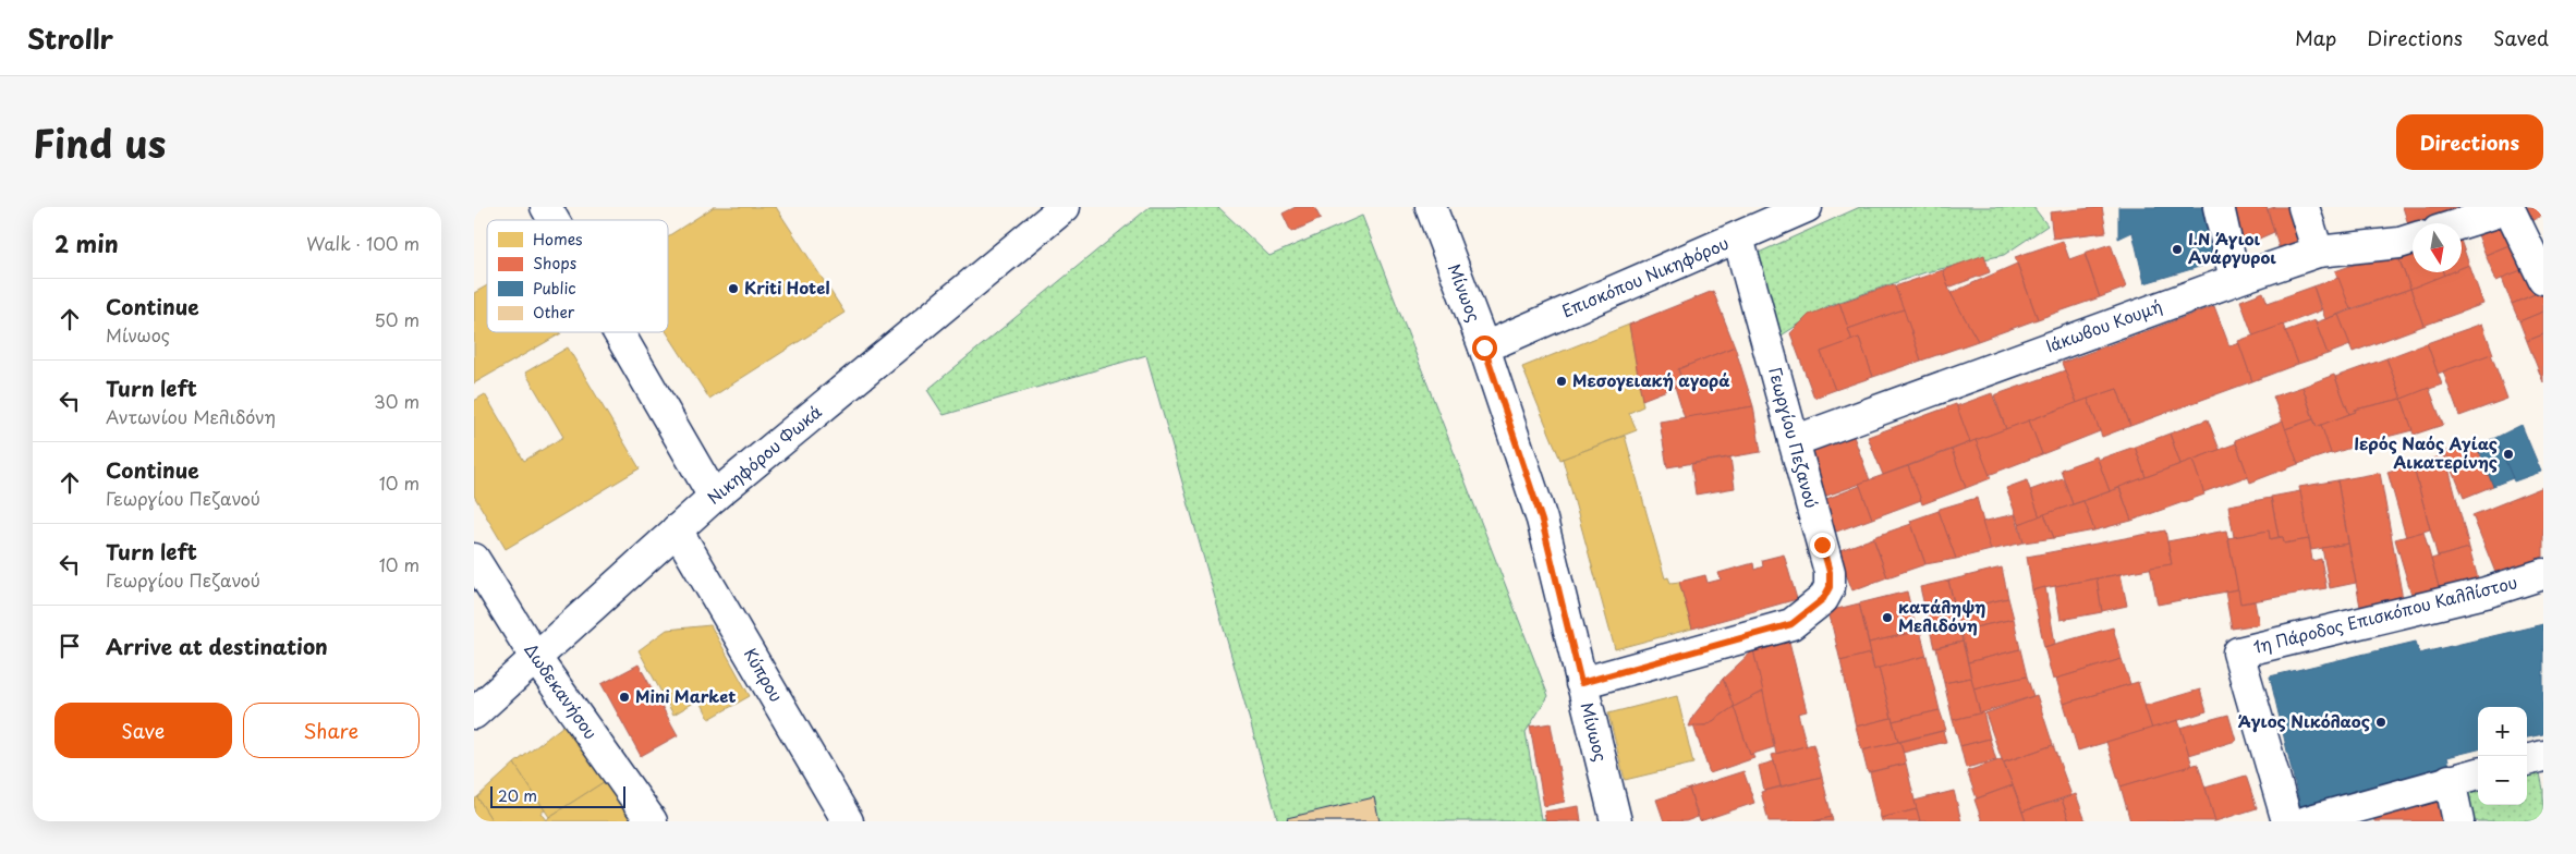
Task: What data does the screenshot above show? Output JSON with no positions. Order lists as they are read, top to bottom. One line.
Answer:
{"streets":{"street":["Επισκόπου Νικηφόρου","Μίνωος","Ιάκωβου Κουμή","Γεωργίου Πεζανού","Νικηφόρου Φωκά","1η Πάροδος Επισκόπου Καλλίστου","Κύπρου","Δωδεκανήσου"]},"crossings":[["Επισκόπου Νικηφόρου","Μίνωος"],["Επισκόπου Νικηφόρου","Γεωργίου Πεζανού"],["Μίνωος","Γεωργίου Πεζανού"],["Ιάκωβου Κουμή","Γεωργίου Πεζανού"],["Νικηφόρου Φωκά","Κύπρου"],["Νικηφόρου Φωκά","Δωδεκανήσου"]],"places":["Ι.Ν Άγιοι Ανάργυροι","Kriti Hotel","Μεσογειακή αγορά","Ιερός Ναός Αγίας Αικατερίνης","κατάληψη Μελιδόνη","Mini Market","Άγιος Νικόλαος"],"legend":["Homes","Shops","Public","Other"],"scale_bar":"20 m","north":"bottom","page":{"header":"Strollr","nav":["Map","Directions","Saved"],"title":"Find us","buttons":["Directions",["Save","Share"]],"heading":["2 min","Walk · 100 m"],"list":[["Continue","Μίνωος","50 m"],["Turn left","Αντωνίου Μελιδόνη","30 m"],["Continue","Γεωργίου Πεζανού","10 m"],["Turn left","Γεωργίου Πεζανού","10 m"],"Arrive at destination"],"map_buttons":["+","−"],"scale":"20 m"}}
